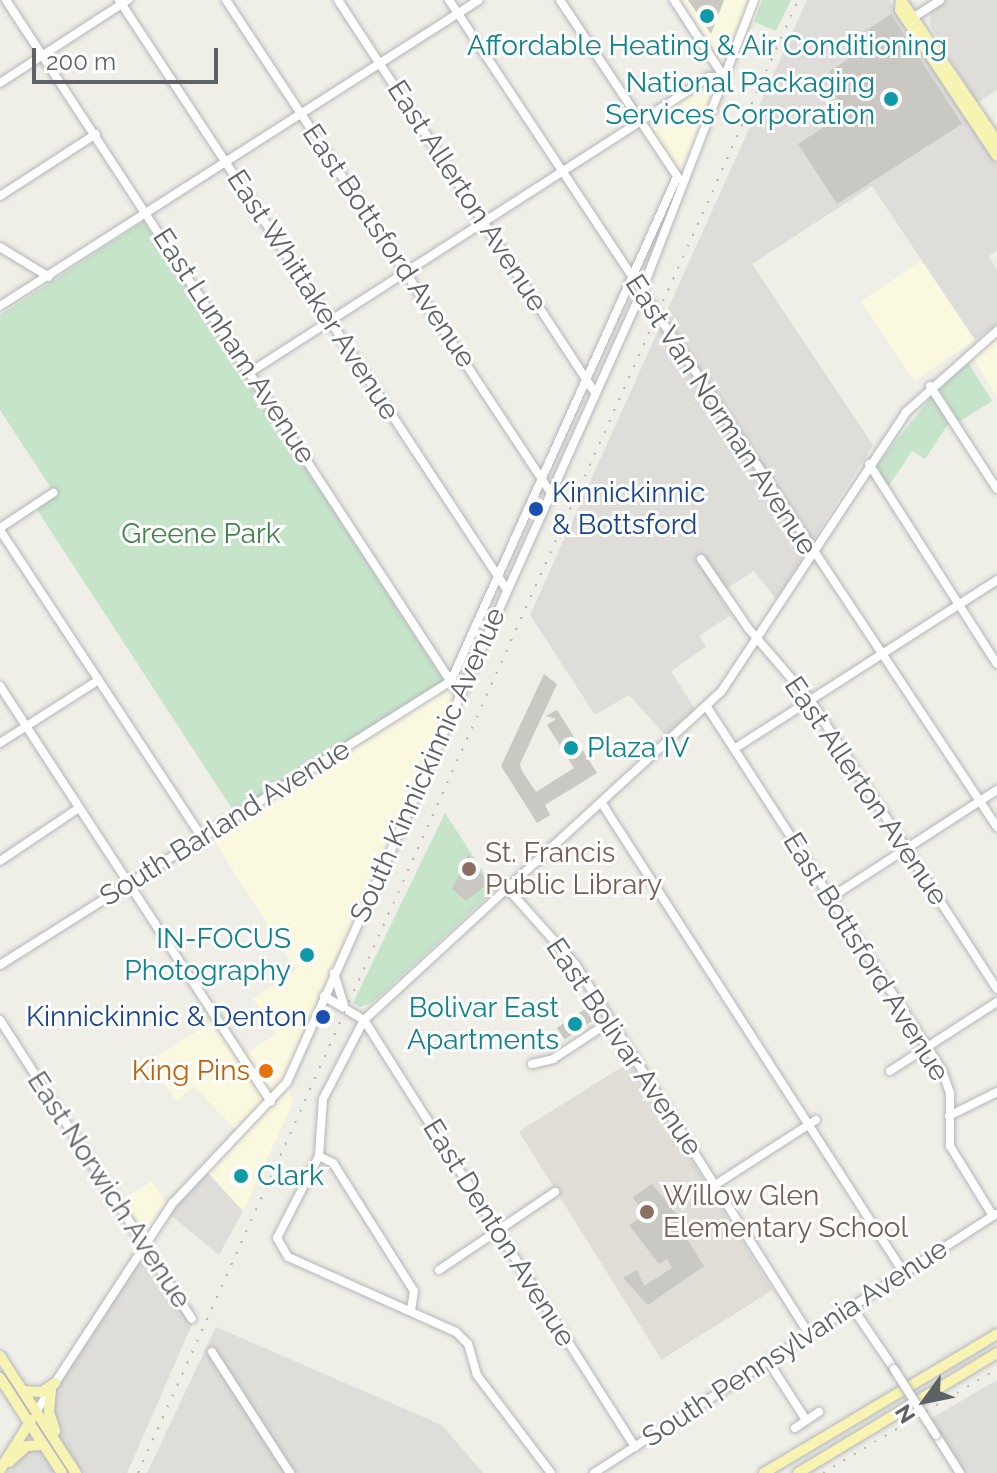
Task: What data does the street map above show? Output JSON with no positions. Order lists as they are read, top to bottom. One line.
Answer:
{"streets":{"main road":["South Kinnickinnic Avenue"],"street":["East Allerton Avenue","East Bottsford Avenue","East Whittaker Avenue","East Lunham Avenue","East Van Norman Avenue","South Barland Avenue","East Bolivar Avenue","East Norwich Avenue","East Denton Avenue","South Pennsylvania Avenue"]},"crossings":[["East Allerton Avenue","South Kinnickinnic Avenue"],["East Bottsford Avenue","South Kinnickinnic Avenue"],["East Bottsford Avenue","South Pennsylvania Avenue"],["East Whittaker Avenue","South Kinnickinnic Avenue"],["East Lunham Avenue","South Kinnickinnic Avenue"],["East Lunham Avenue","South Barland Avenue"],["East Van Norman Avenue","South Kinnickinnic Avenue"],["South Kinnickinnic Avenue","South Barland Avenue"],["South Kinnickinnic Avenue","East Norwich Avenue"],["East Bolivar Avenue","South Pennsylvania Avenue"],["East Denton Avenue","South Pennsylvania Avenue"]],"parks":["Greene Park"],"places":["Affordable Heating & Air Conditioning","National Packaging Services Corporation","Kinnickinnic & Bottsford","Plaza IV","St. Francis Public Library","IN-FOCUS Photography","Kinnickinnic & Denton","Bolivar East Apartments","King Pins","Clark","Willow Glen Elementary School"],"scale_bar":"200 m","north":"bottom left"}
